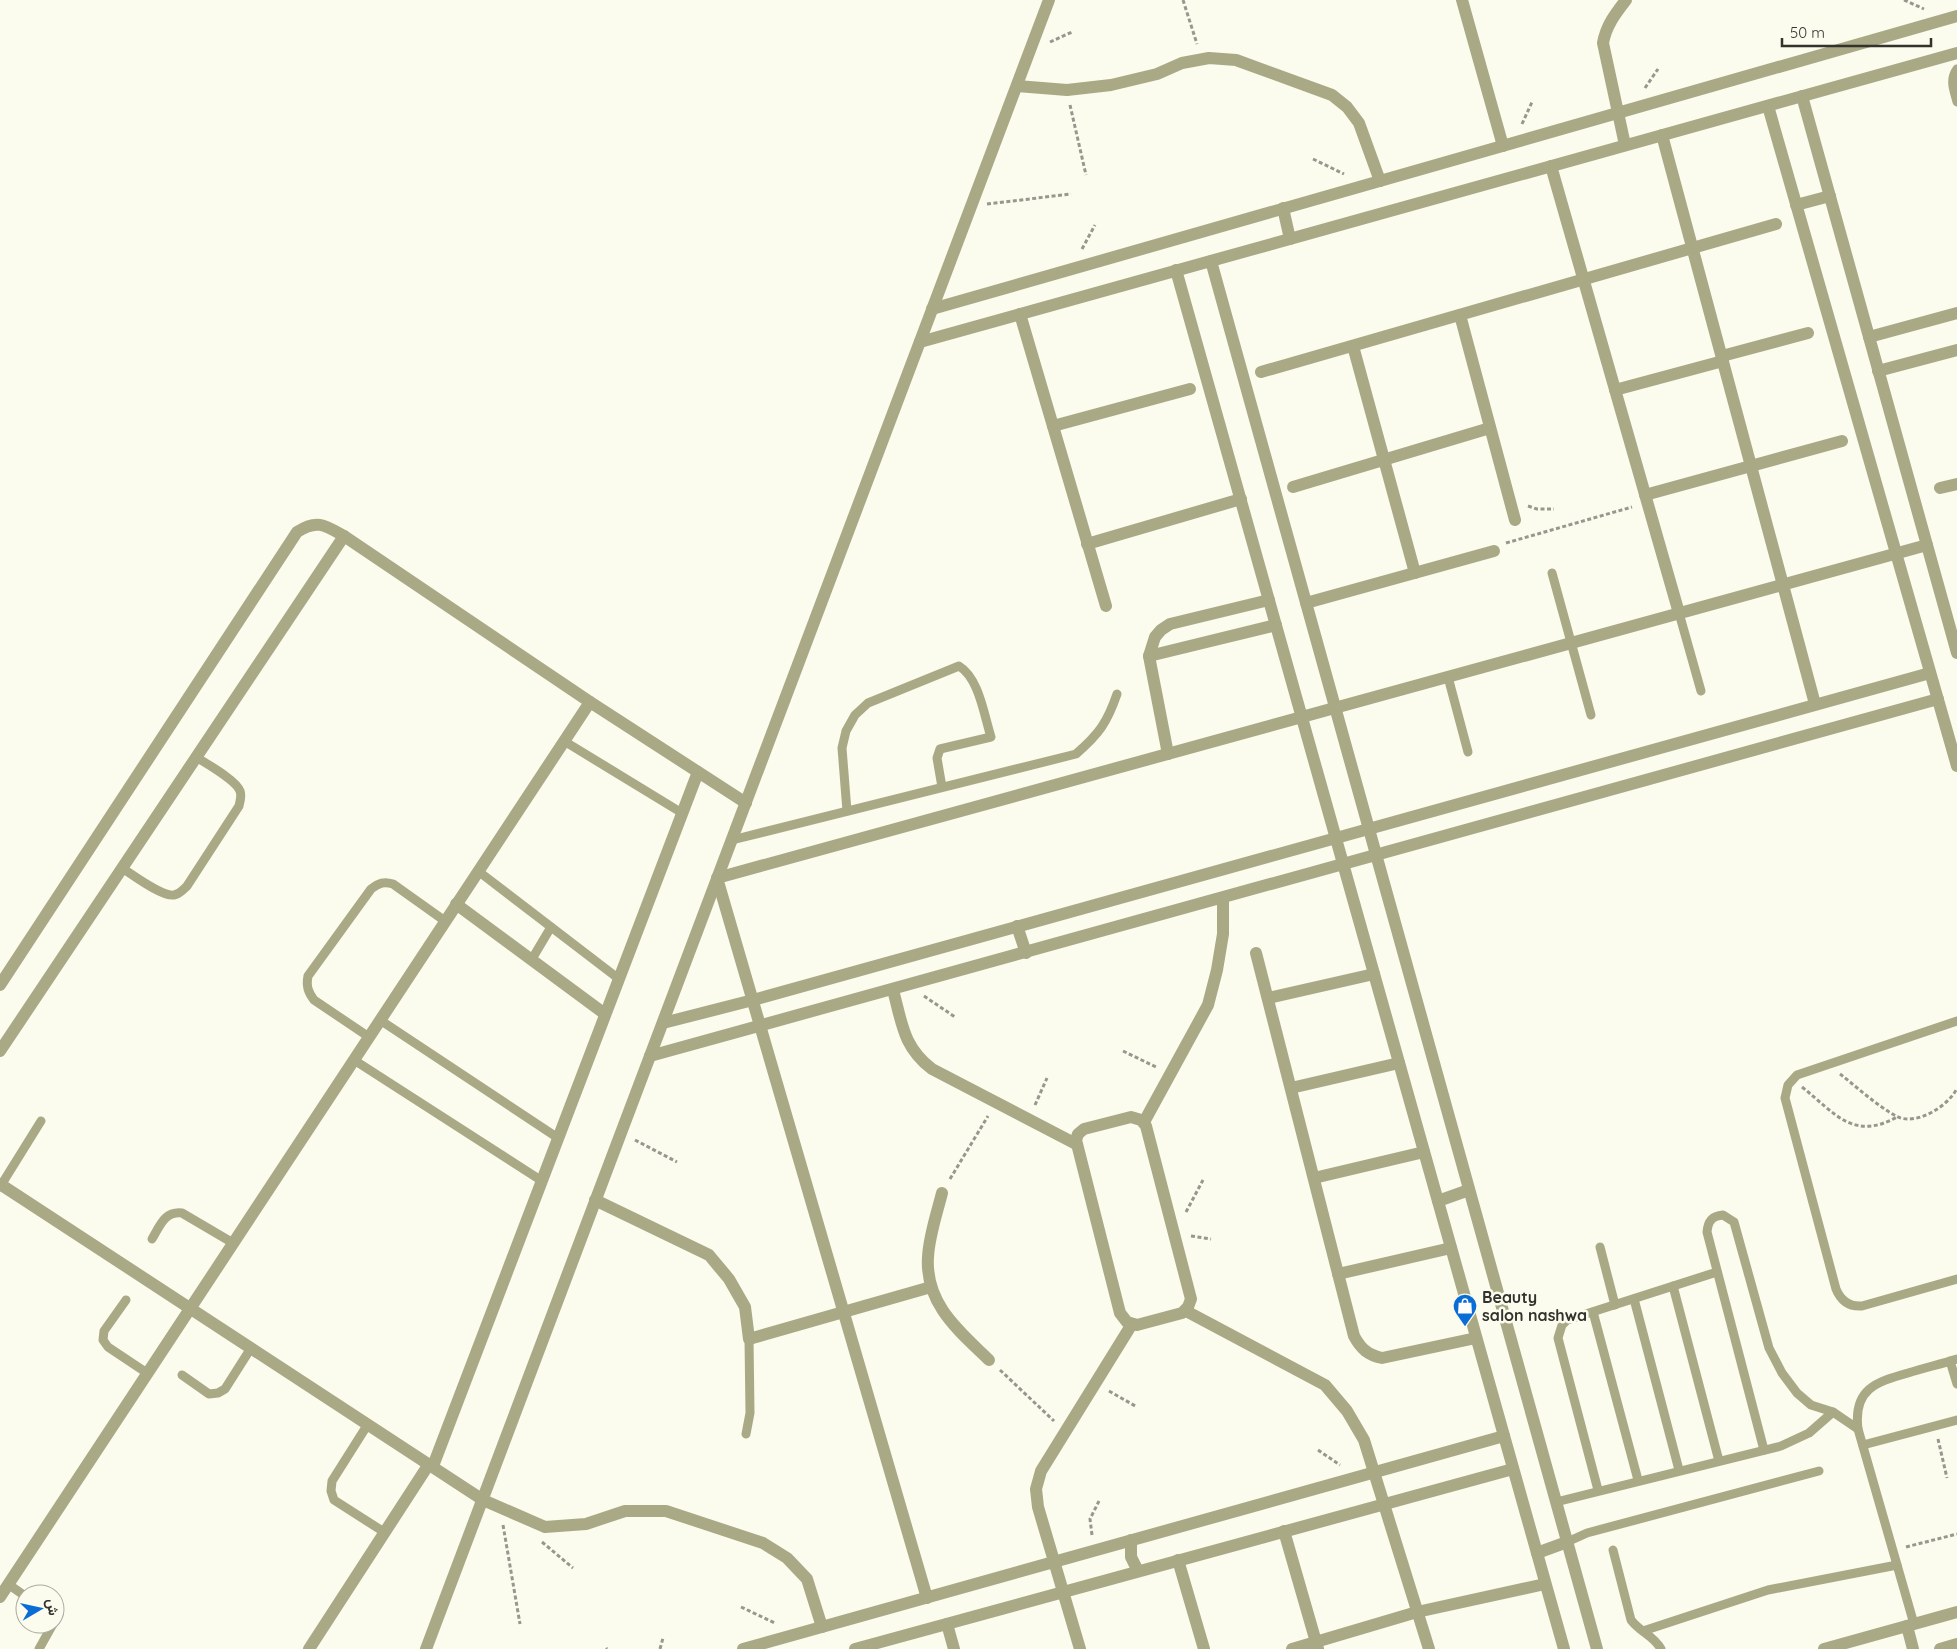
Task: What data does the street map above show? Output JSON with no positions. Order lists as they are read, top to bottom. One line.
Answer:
{"places":{"shop":["Beauty salon nashwa"]},"scale_bar":"50 m","north":"right"}
